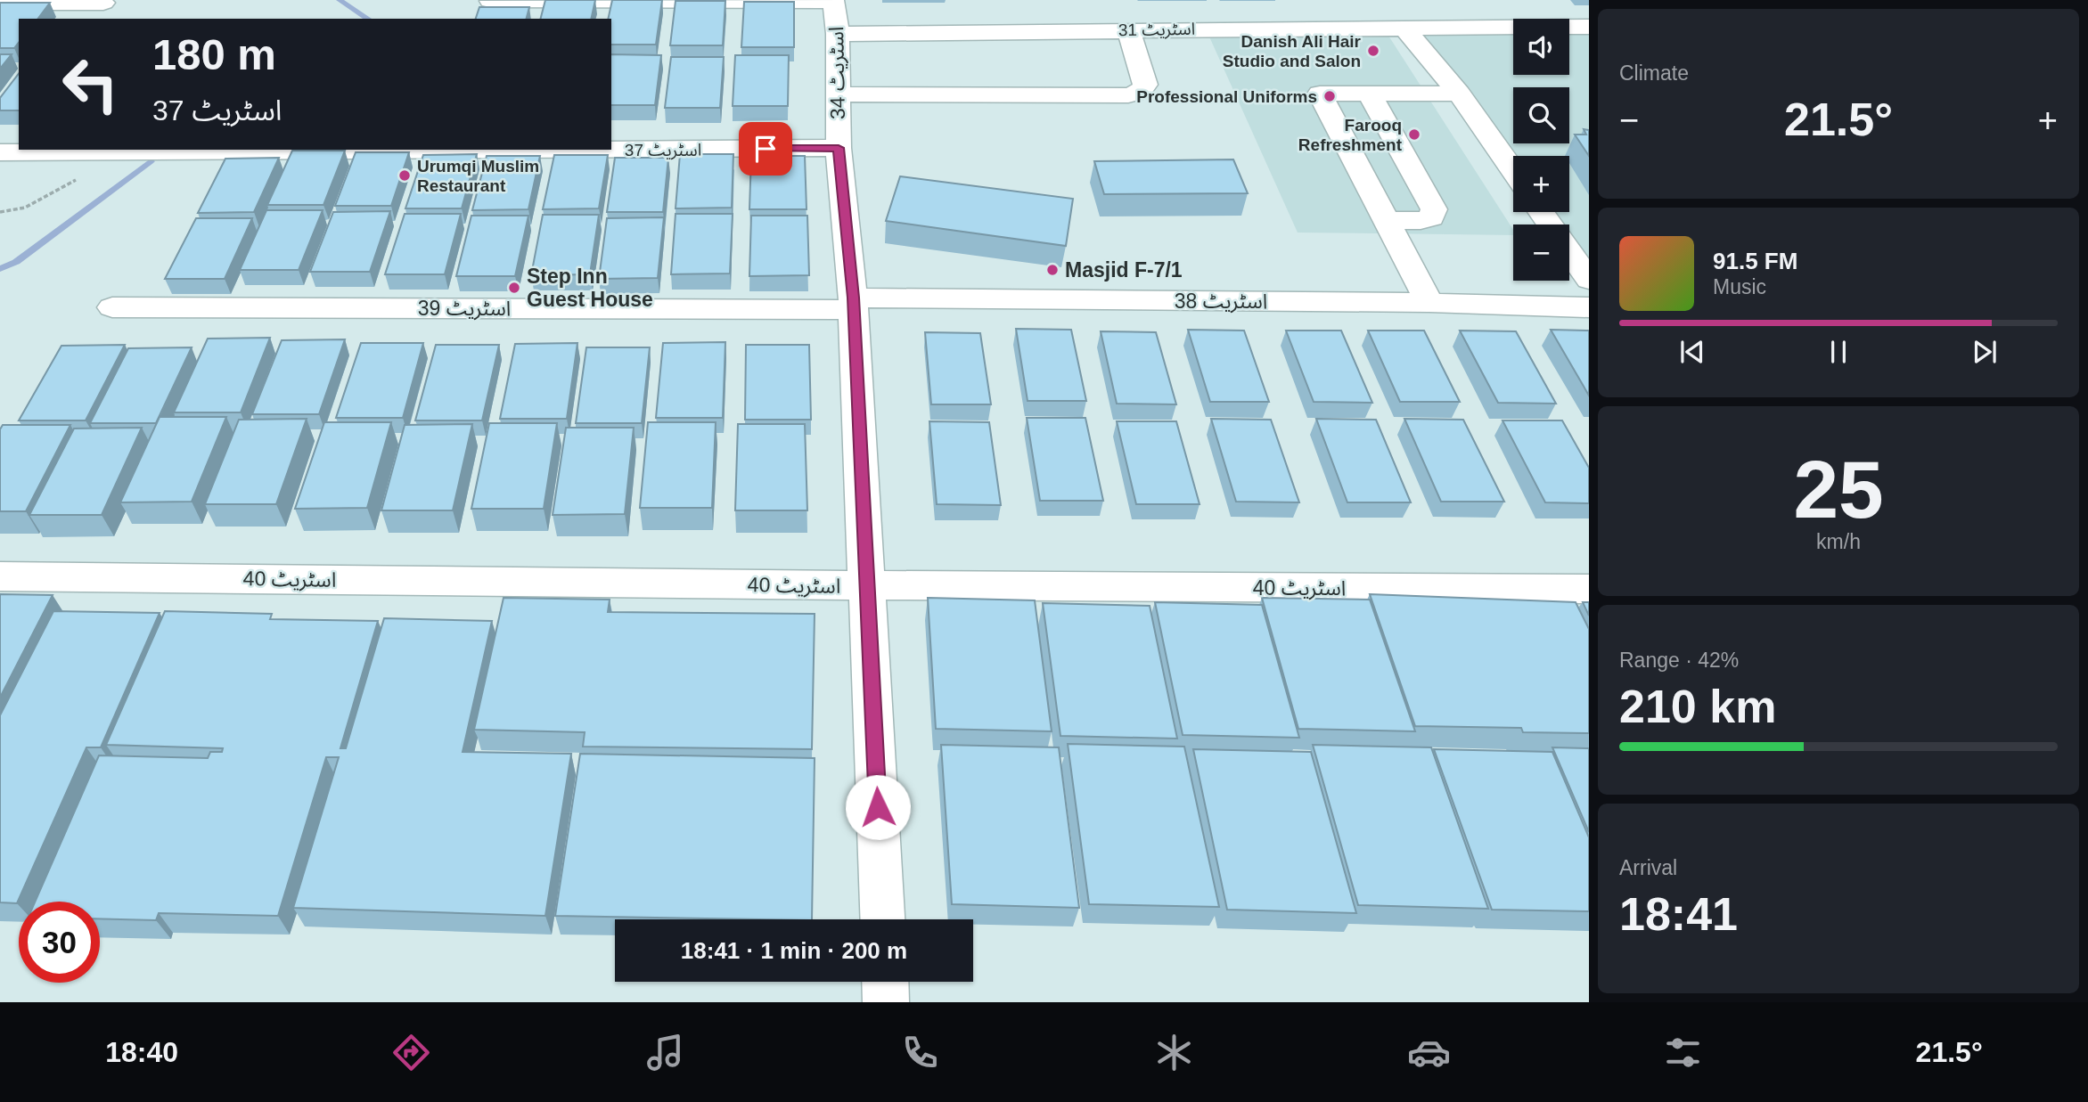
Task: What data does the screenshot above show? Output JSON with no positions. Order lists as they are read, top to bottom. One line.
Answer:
{"streets":{"street":["اسٹریٹ 31","اسٹریٹ 34","اسٹریٹ 37","اسٹریٹ 38","اسٹریٹ 39","اسٹریٹ 40"]},"crossings":[["اسٹریٹ 31","اسٹریٹ 34"],["اسٹریٹ 34","اسٹریٹ 37"],["اسٹریٹ 34","اسٹریٹ 38"],["اسٹریٹ 34","اسٹریٹ 39"],["اسٹریٹ 34","اسٹریٹ 40"],["اسٹریٹ 38","اسٹریٹ 39"]],"places":["Danish Ali Hair Studio and Salon","Professional Uniforms","Farooq Refreshment","Urumqi Muslim Restaurant","Masjid F-7/1","Step Inn Guest House"],"page":{"tile":["Climate",["25","km/h"],["Range · 42%","210 km"],["Arrival","18:41"]],"map_buttons":["+","−"],"turn":["180 m","اسٹریٹ 37"],"heat":["−","21.5°","+"],"song":["91.5 FM","Music"],"limit":"30","trip":"18:41 · 1 min · 200 m","tabs":["18:40","21.5°"]}}
